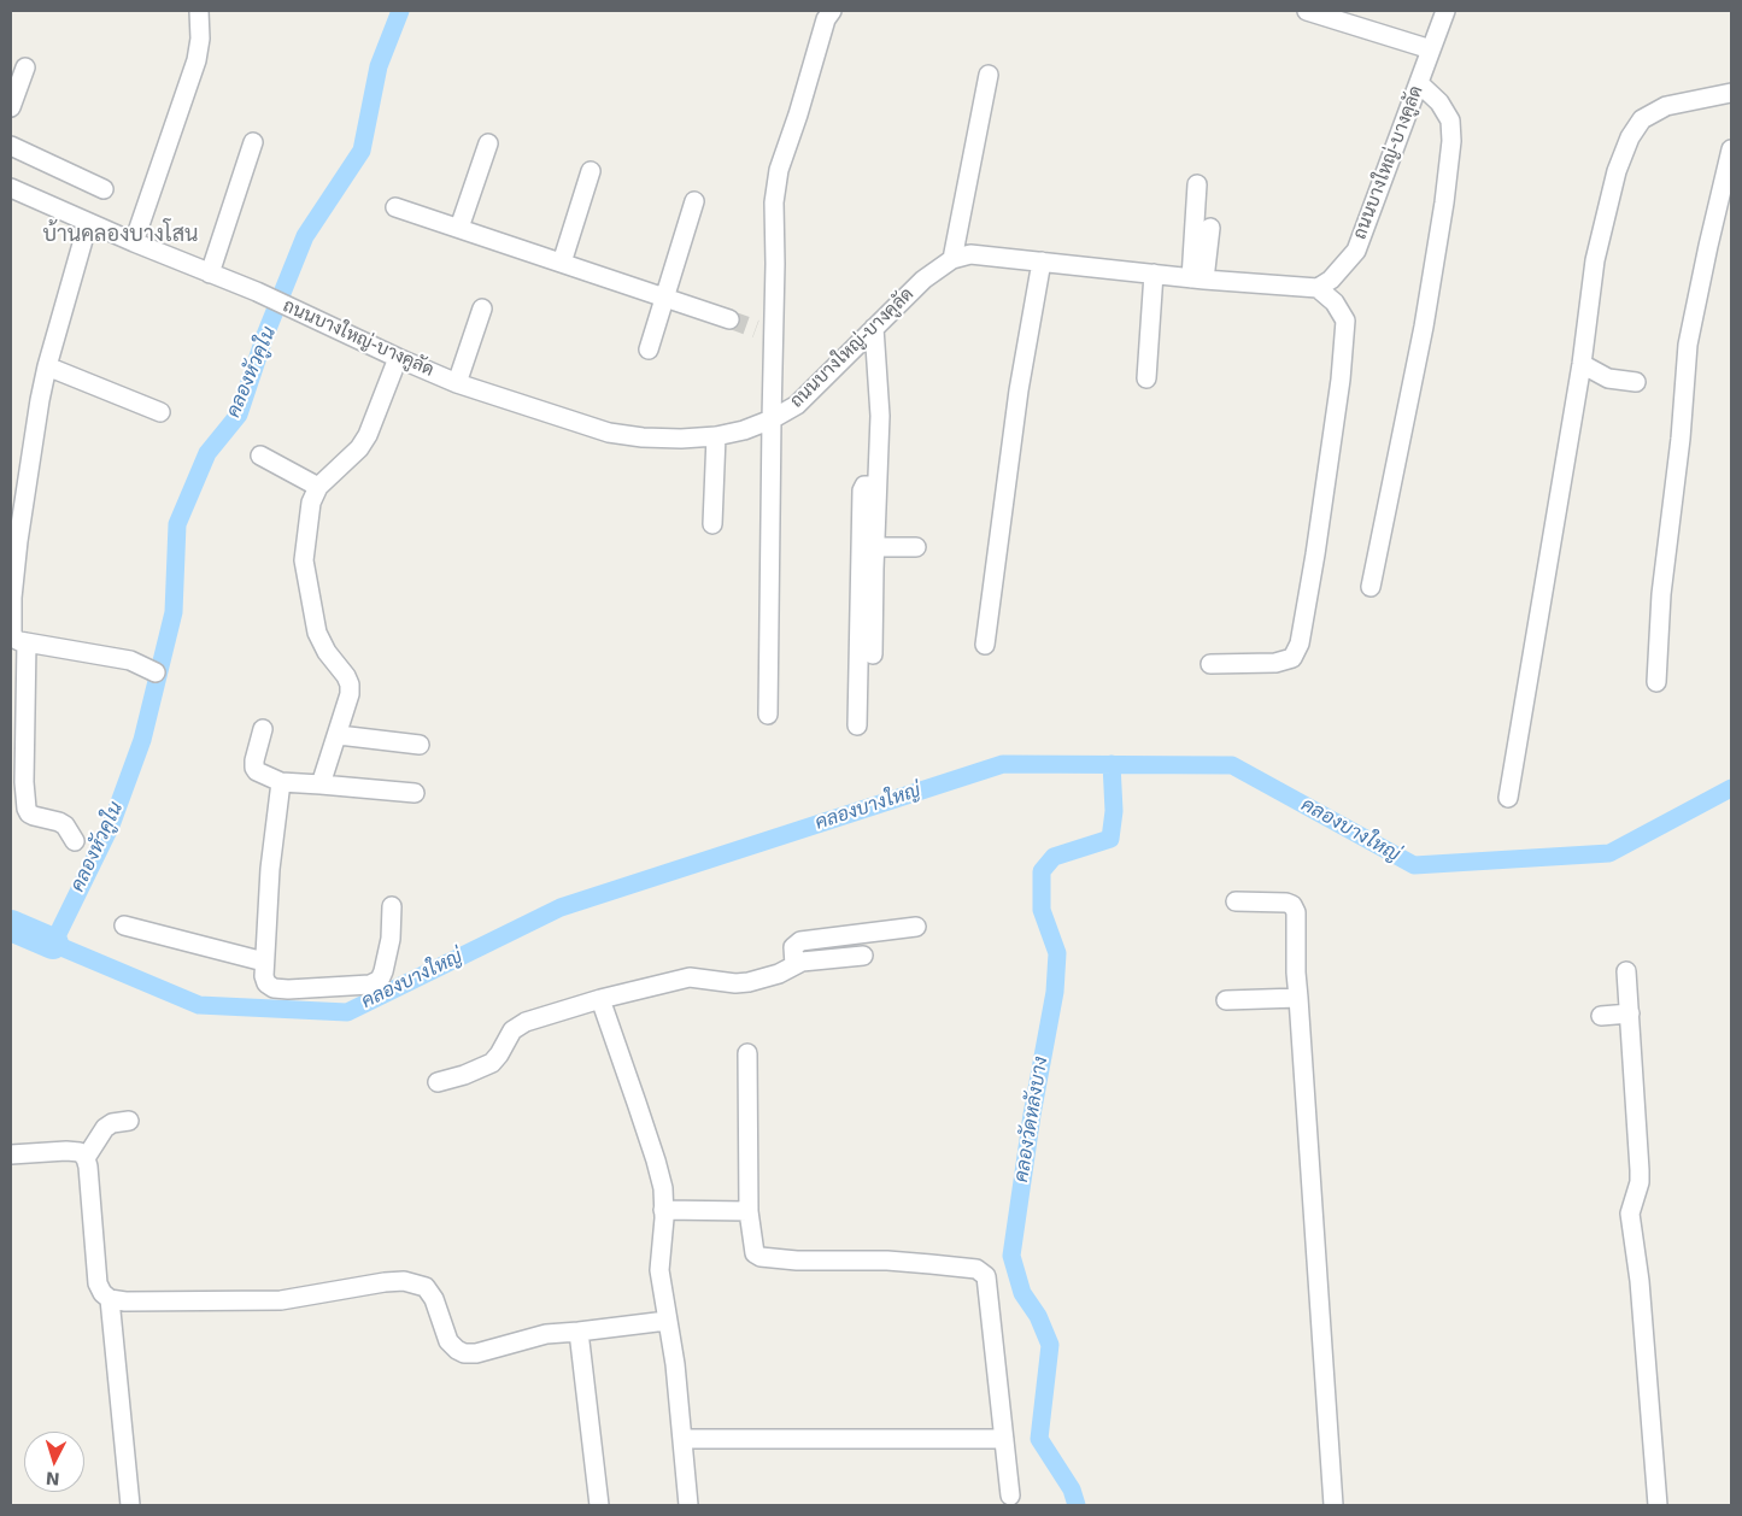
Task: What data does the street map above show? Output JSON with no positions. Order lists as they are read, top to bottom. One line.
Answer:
{"streets":{"street":["ถนนบางใหญ่-บางคูลัด"]},"districts":["บ้านคลองบางโสน"],"water":["คลองหัวคูใน","คลองบางใหญ่","คลองวัดหลังบาง"],"north":"bottom"}
